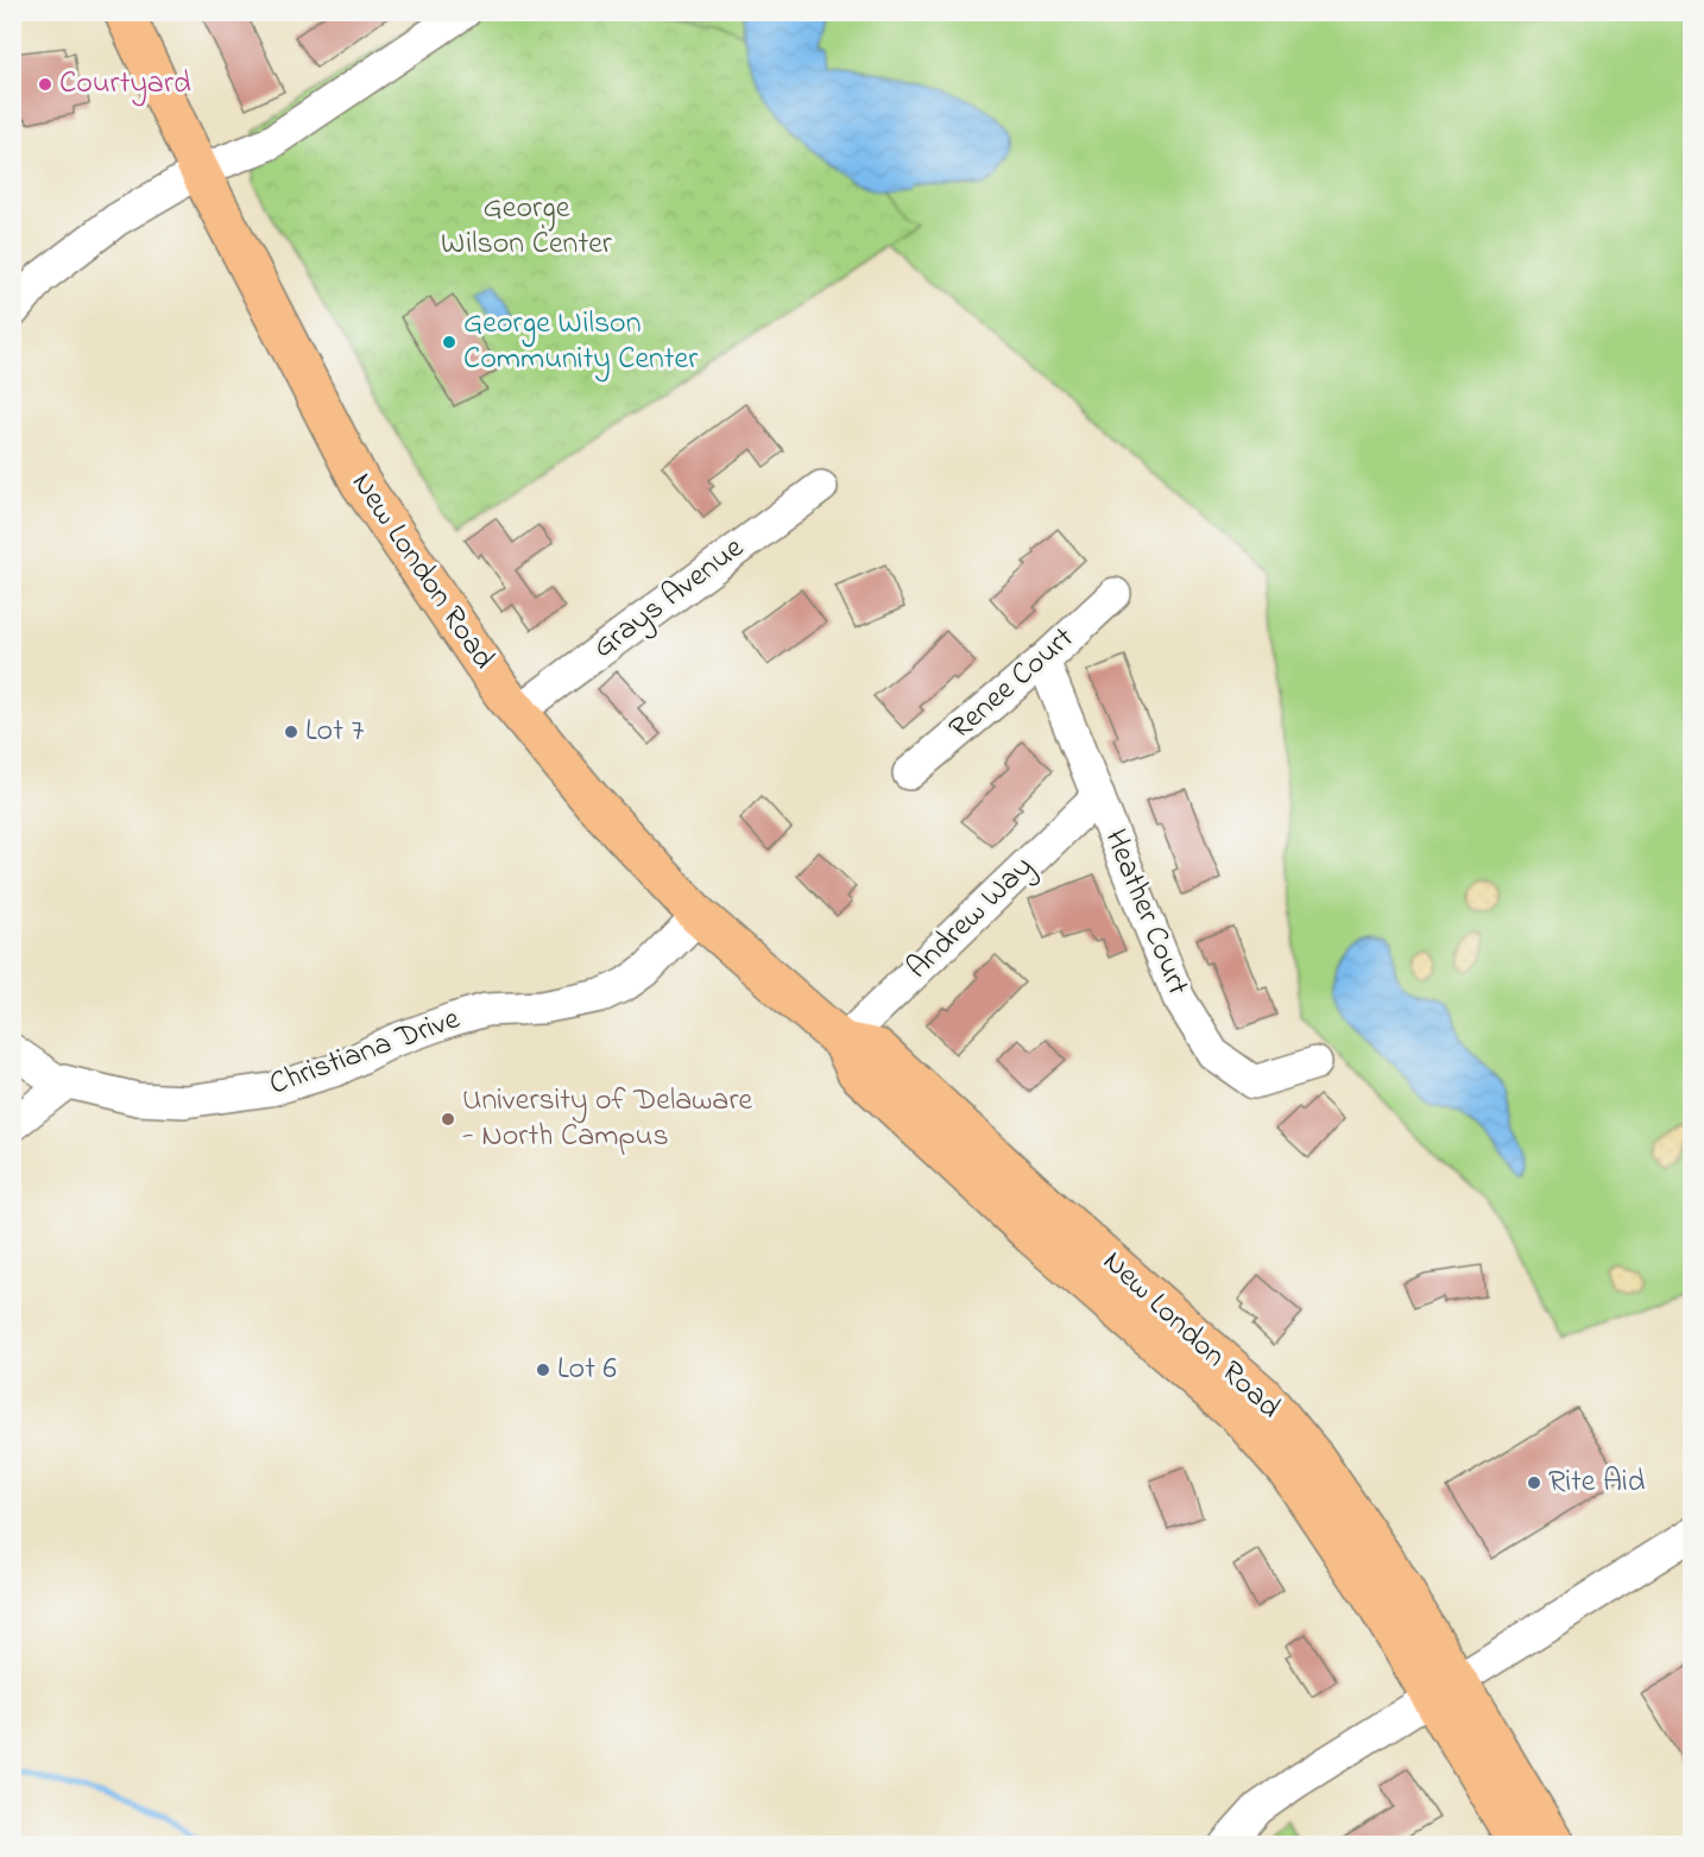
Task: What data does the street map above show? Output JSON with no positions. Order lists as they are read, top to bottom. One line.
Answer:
{"streets":{"main road":["New London Road"],"street":["Grays Avenue","Renee Court","Heather Court","Andrew Way","Christiana Drive"]},"crossings":[["New London Road","Grays Avenue"],["New London Road","Andrew Way"],["New London Road","Christiana Drive"],["Renee Court","Heather Court"],["Heather Court","Andrew Way"]],"parks":["George Wilson Center"],"places":["Courtyard","George Wilson Community Center","Lot 7","University of Delaware - North Campus","Lot 6","Rite Aid"]}
